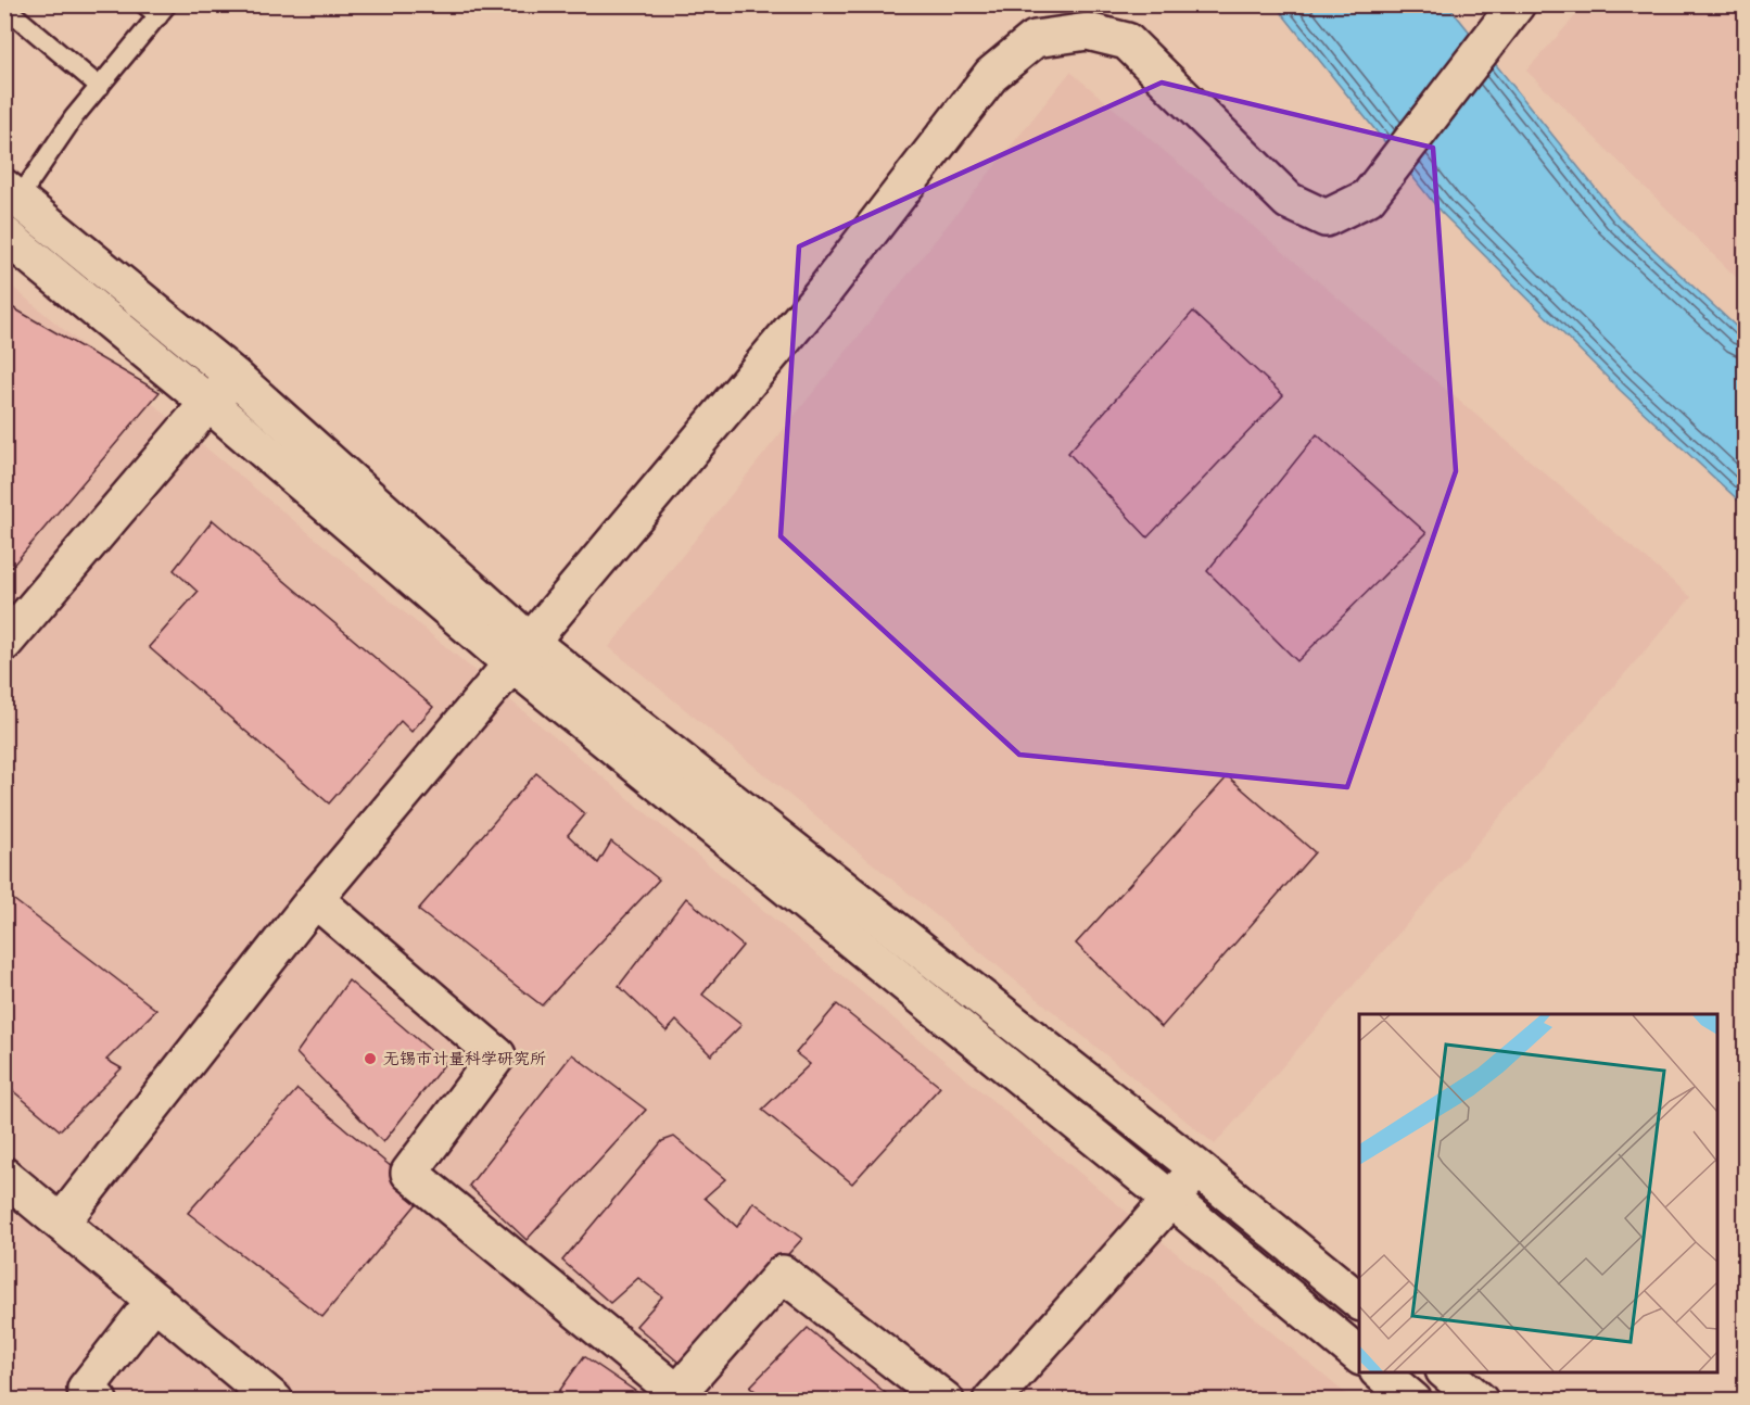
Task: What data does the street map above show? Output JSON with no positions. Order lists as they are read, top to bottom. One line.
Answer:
{"places":["无锡市计量科学研究所"]}
